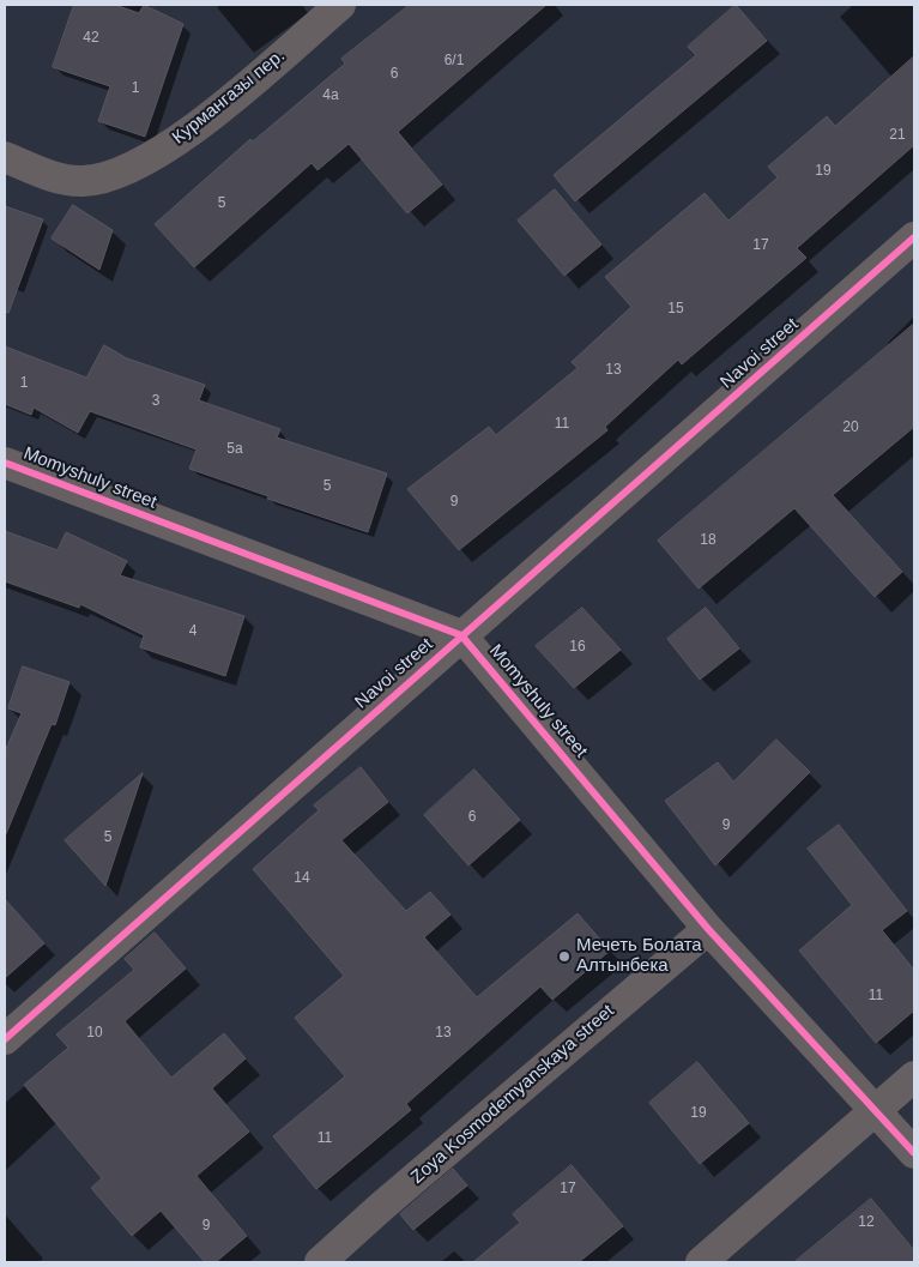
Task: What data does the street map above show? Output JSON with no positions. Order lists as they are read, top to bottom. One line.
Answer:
{"streets":{"street":["Курмангазы пер.","Navoi street","Momyshuly street","Zoya Kosmodemyanskaya street"]},"crossings":[["Navoi street","Momyshuly street"],["Momyshuly street","Zoya Kosmodemyanskaya street"]],"places":["Мечеть Болата Алтынбека"],"house_numbers":["42","6/1","6","1","4а","21","19","5","17","15","13","1","3","11","20","5а","5","9","18","4","16","6","9","5","14","11","10","13","19","11","17","12","9"]}
